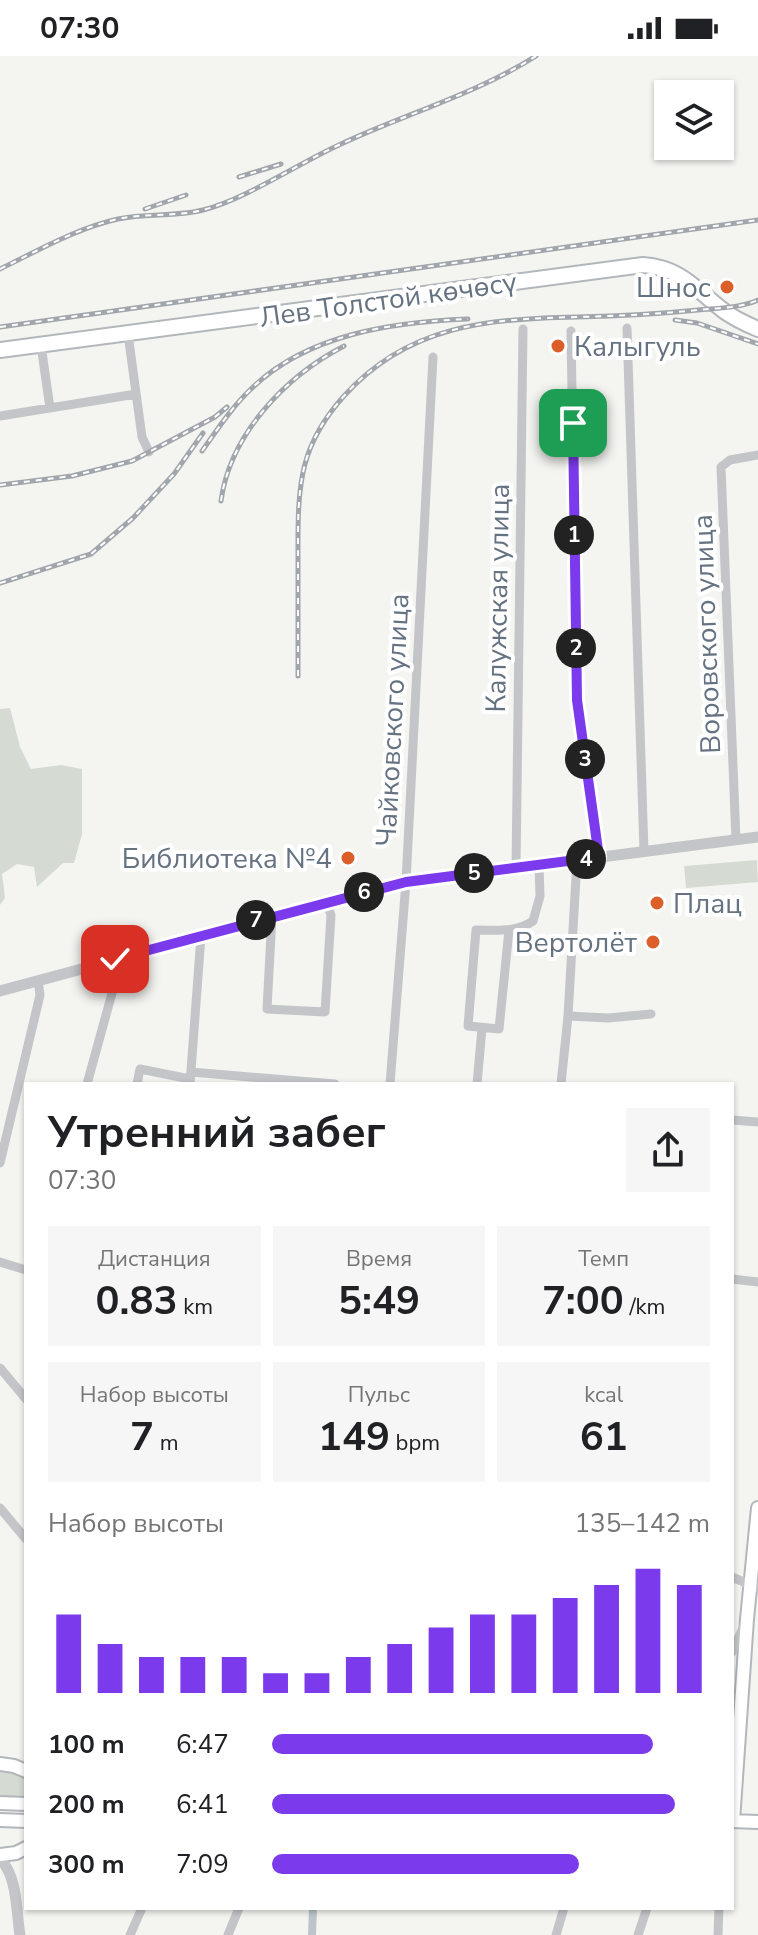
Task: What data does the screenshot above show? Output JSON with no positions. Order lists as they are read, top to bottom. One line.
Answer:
{"streets":{"main road":["Лев Толстой көчөсү"],"street":["Калужская улица","Воровского улица","Чайковского улица"]},"places":["Шнос","Калыгуль","Библиотека №4","Плац","Вертолёт"],"page":{"status":"07:30","pins":["1","2","3","4","5","6","7"],"heading":["Утренний забег","07:30"],"stats":[["Дистанция","0.83 km"],["Время","5:49"],["Темп","7:00 /km"],["Набор высоты","7 m"],["Пульс","149 bpm"],["kcal","61"]],"chart":["Набор высоты","135–142 m"],"list":[{"name":"100 m","note":"6:47"},{"name":"200 m","note":"6:41"},{"name":"300 m","note":"7:09"}]}}
